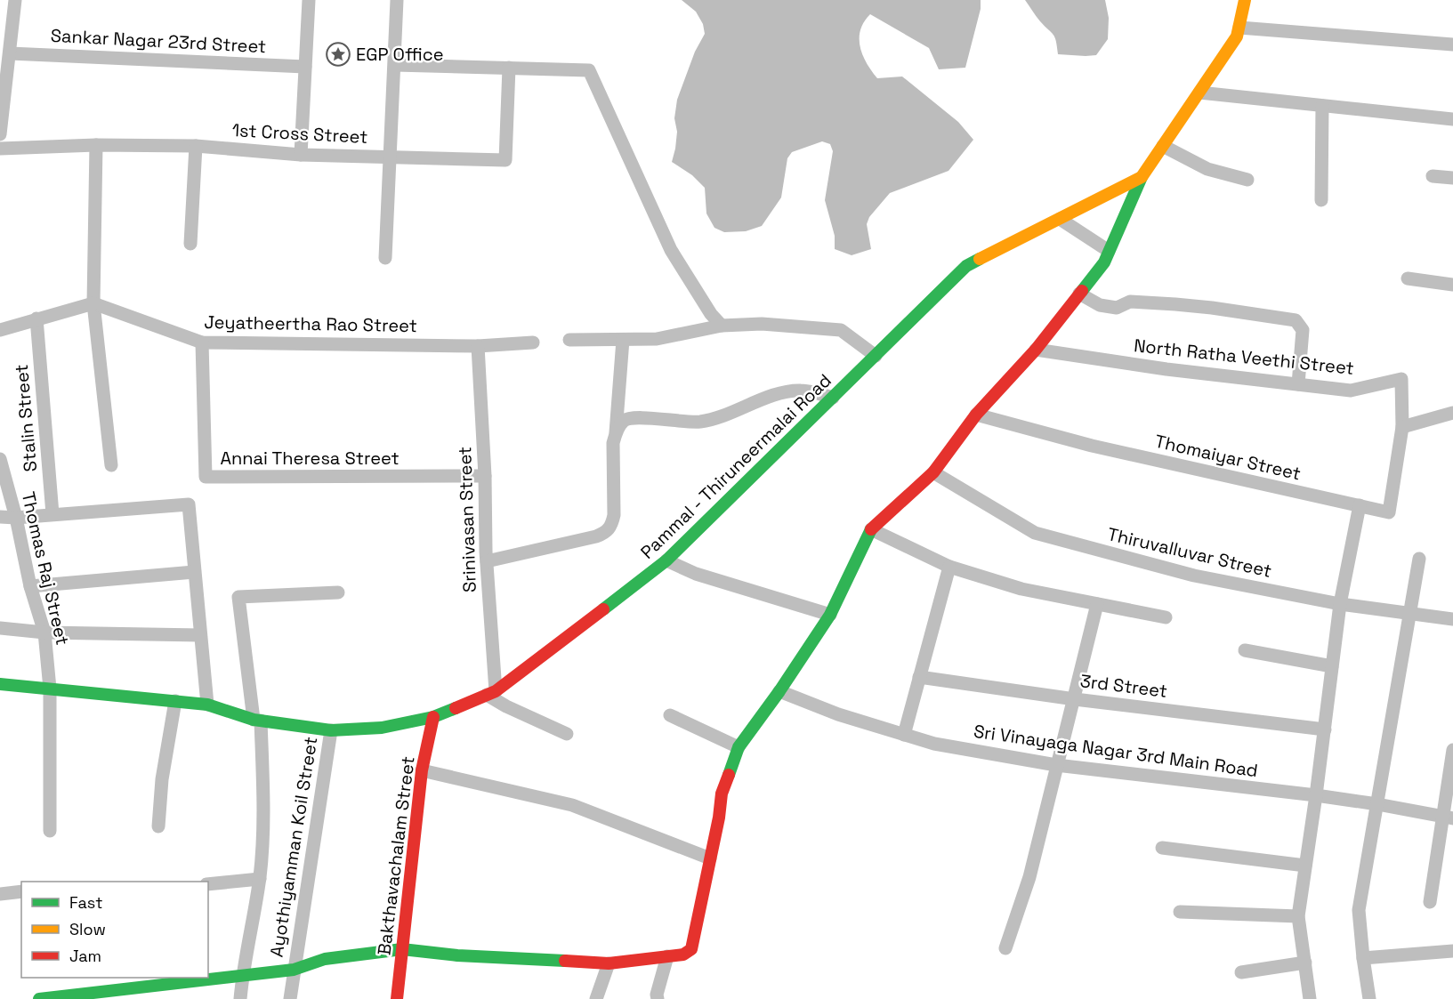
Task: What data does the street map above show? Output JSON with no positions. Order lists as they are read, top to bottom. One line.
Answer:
{"streets":{"street":["Sankar Nagar 23rd Street","1st Cross Street","Jeyatheertha Rao Street","North Ratha Veethi Street","Stalin Street","Thomaiyar Street","Annai Theresa Street","Pammal - Thiruneermalai Road","Srinivasan Street","Thiruvalluvar Street","Thomas Raj Street","3rd Street","Sri Vinayaga Nagar 3rd Main Road","Ayothiyamman Koil Street","Bakthavachalam Street"]},"crossings":[["Jeyatheertha Rao Street","Annai Theresa Street"],["Jeyatheertha Rao Street","Srinivasan Street"],["North Ratha Veethi Street","Thomaiyar Street"],["Annai Theresa Street","Srinivasan Street"],["Pammal - Thiruneermalai Road","Srinivasan Street"],["Pammal - Thiruneermalai Road","Thomas Raj Street"],["Pammal - Thiruneermalai Road","Ayothiyamman Koil Street"],["Pammal - Thiruneermalai Road","Bakthavachalam Street"]],"places":{"place":["EGP Office"]},"legend":["Fast","Slow","Jam"]}
